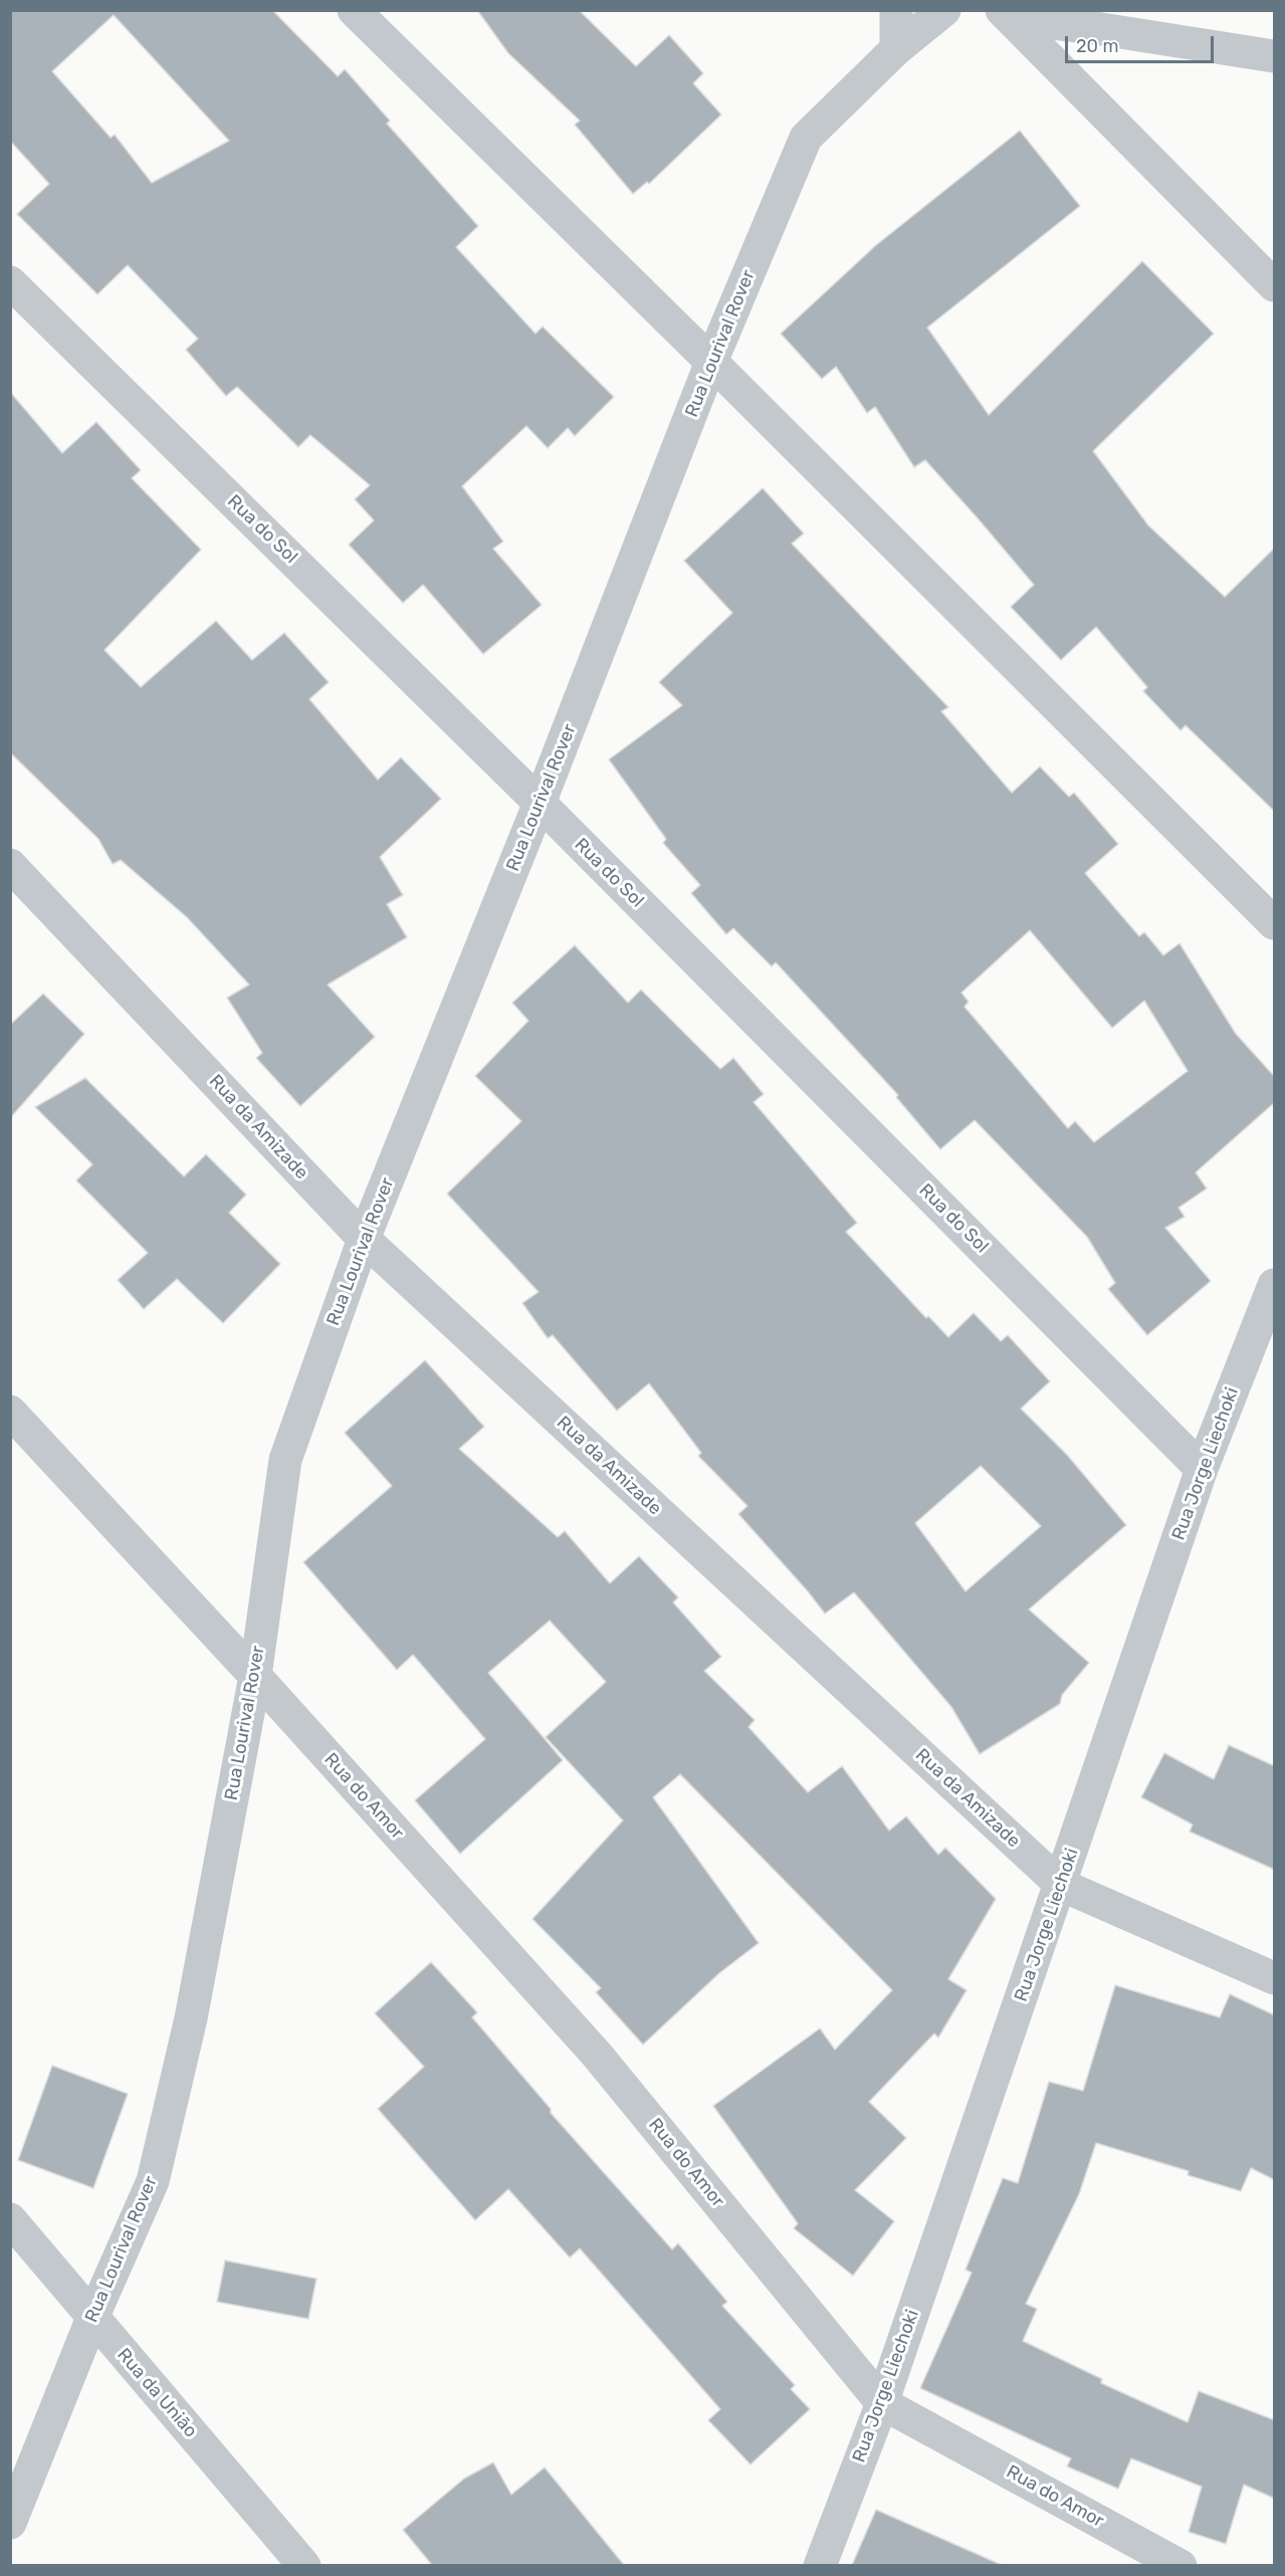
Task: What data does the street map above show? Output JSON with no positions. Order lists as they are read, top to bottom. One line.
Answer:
{"streets":{"street":["Rua Lourival Rover","Rua do Sol","Rua da Amizade","Rua Jorge Liechoki","Rua do Amor","Rua da União"]},"crossings":[["Rua Lourival Rover","Rua do Sol"],["Rua Lourival Rover","Rua da Amizade"],["Rua Lourival Rover","Rua do Amor"],["Rua Lourival Rover","Rua da União"],["Rua do Sol","Rua Jorge Liechoki"],["Rua da Amizade","Rua Jorge Liechoki"],["Rua Jorge Liechoki","Rua do Amor"]],"scale_bar":"20 m"}
